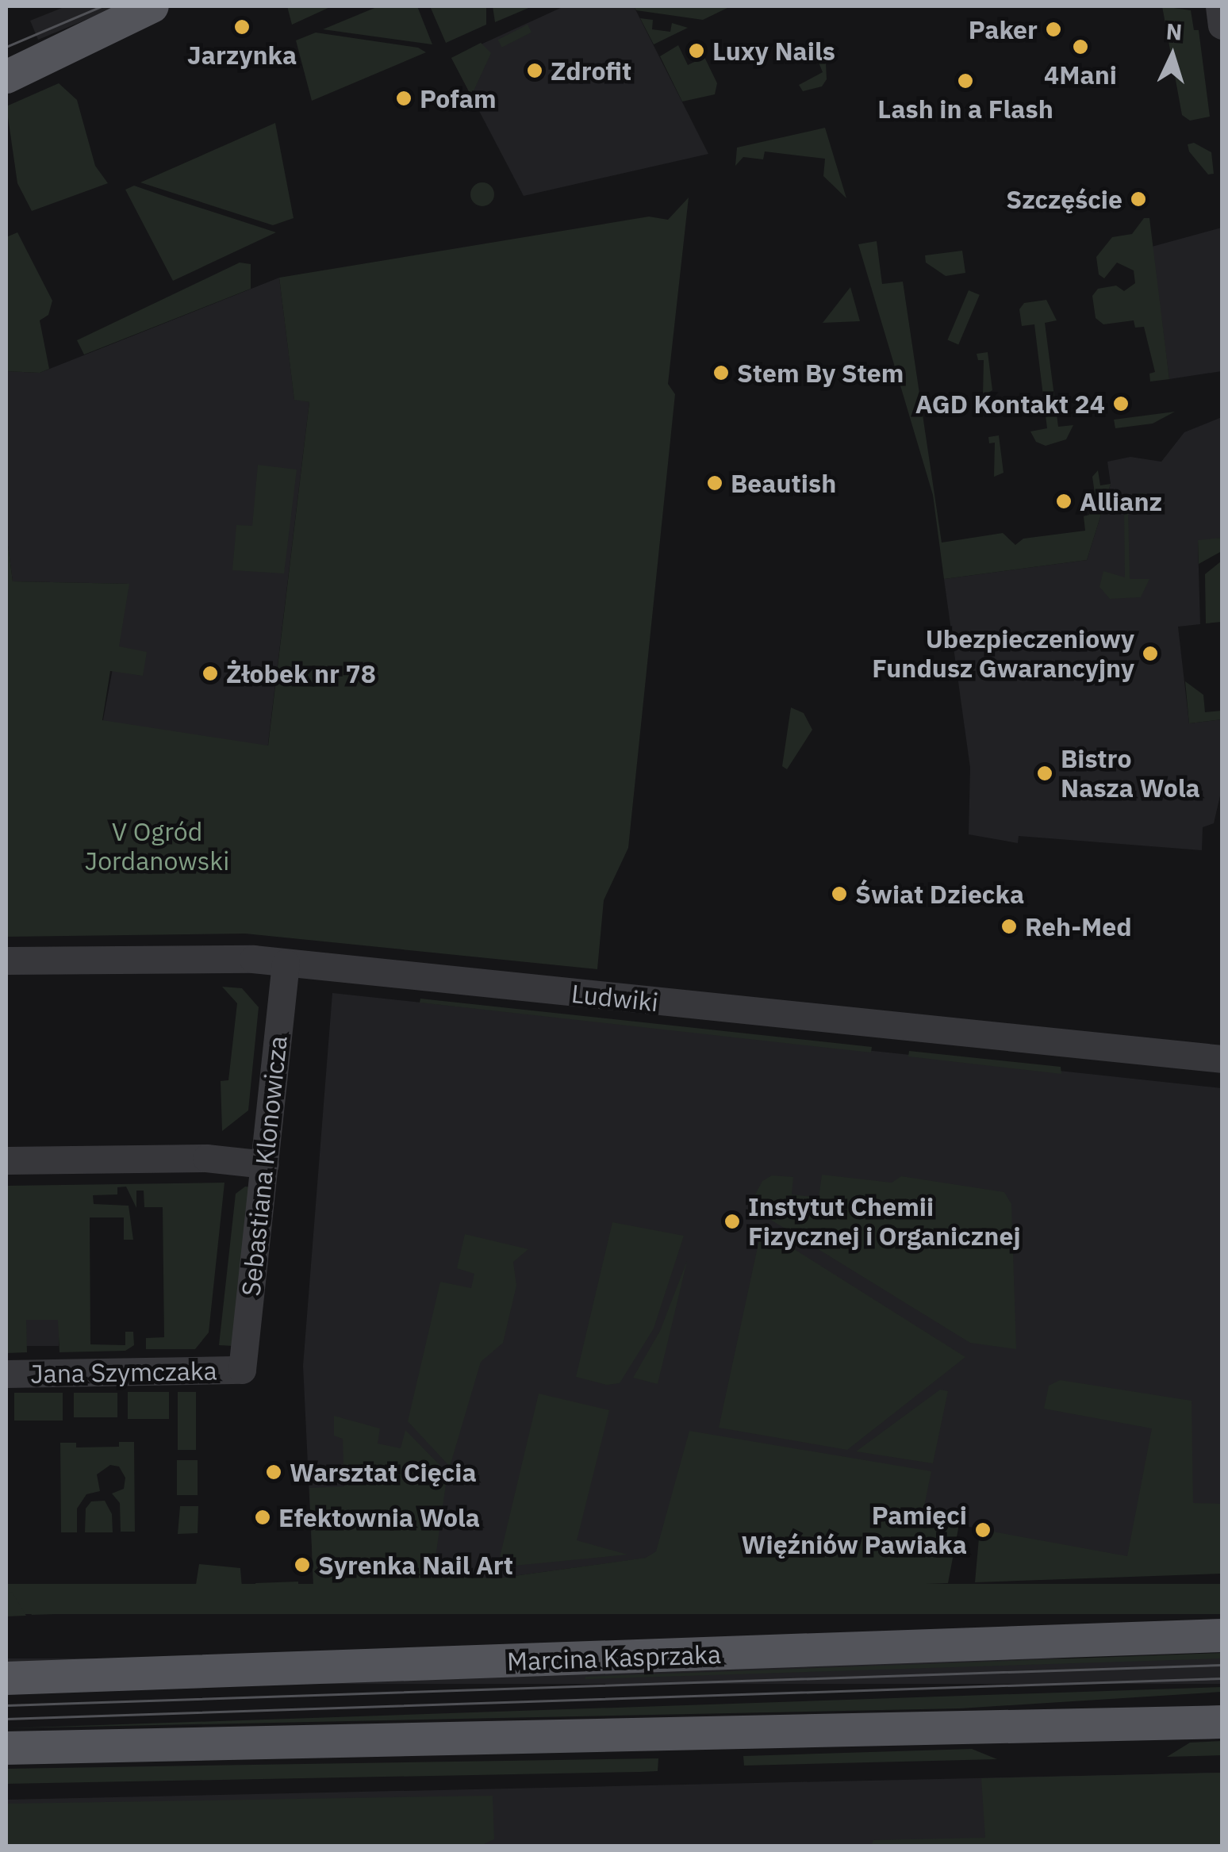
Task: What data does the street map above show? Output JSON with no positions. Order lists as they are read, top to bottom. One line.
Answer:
{"streets":{"main road":["Marcina Kasprzaka"],"street":["Ludwiki","Sebastiana Klonowicza","Jana Szymczaka"]},"crossings":[["Ludwiki","Sebastiana Klonowicza"],["Sebastiana Klonowicza","Jana Szymczaka"]],"parks":["V Ogród Jordanowski"],"places":["Jarzynka","Paker","4Mani","Luxy Nails","Zdrofit","Lash in a Flash","Pofam","Szczęście","Stem By Stem","AGD Kontakt 24","Beautish","Allianz","Ubezpieczeniowy Fundusz Gwarancyjny","Żłobek nr 78","Bistro Nasza Wola","Świat Dziecka","Reh-Med","Instytut Chemii Fizycznej i Organicznej","Warsztat Cięcia","Efektownia Wola","Pamięci Więźniów Pawiaka","Syrenka Nail Art"],"north":"top"}
